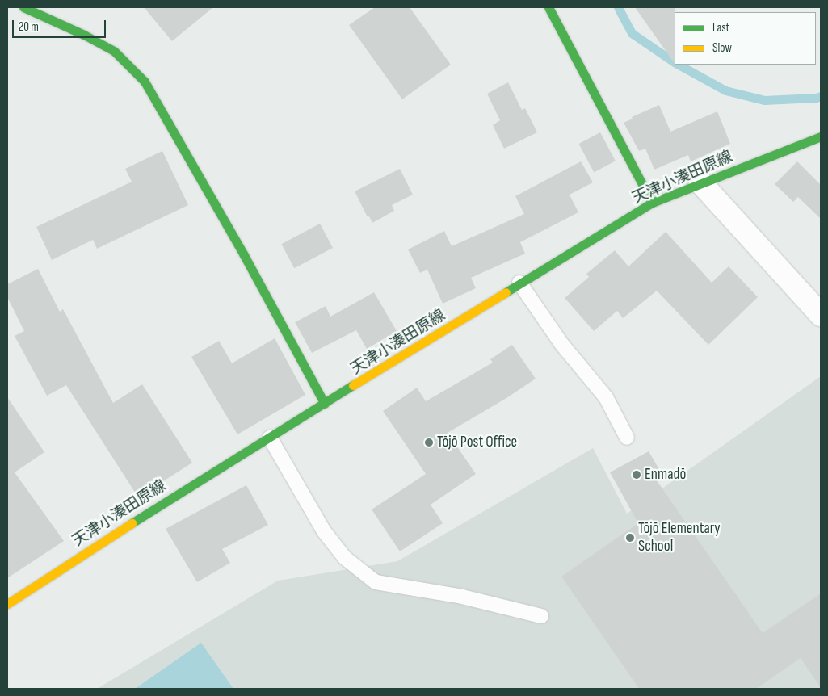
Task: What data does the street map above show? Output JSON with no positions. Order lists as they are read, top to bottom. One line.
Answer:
{"streets":{"main road":["天津小湊田原線"]},"places":["Tōjō Post Office","Enmadō","Tōjō Elementary School"],"legend":["Fast","Slow"],"scale_bar":"20 m"}
